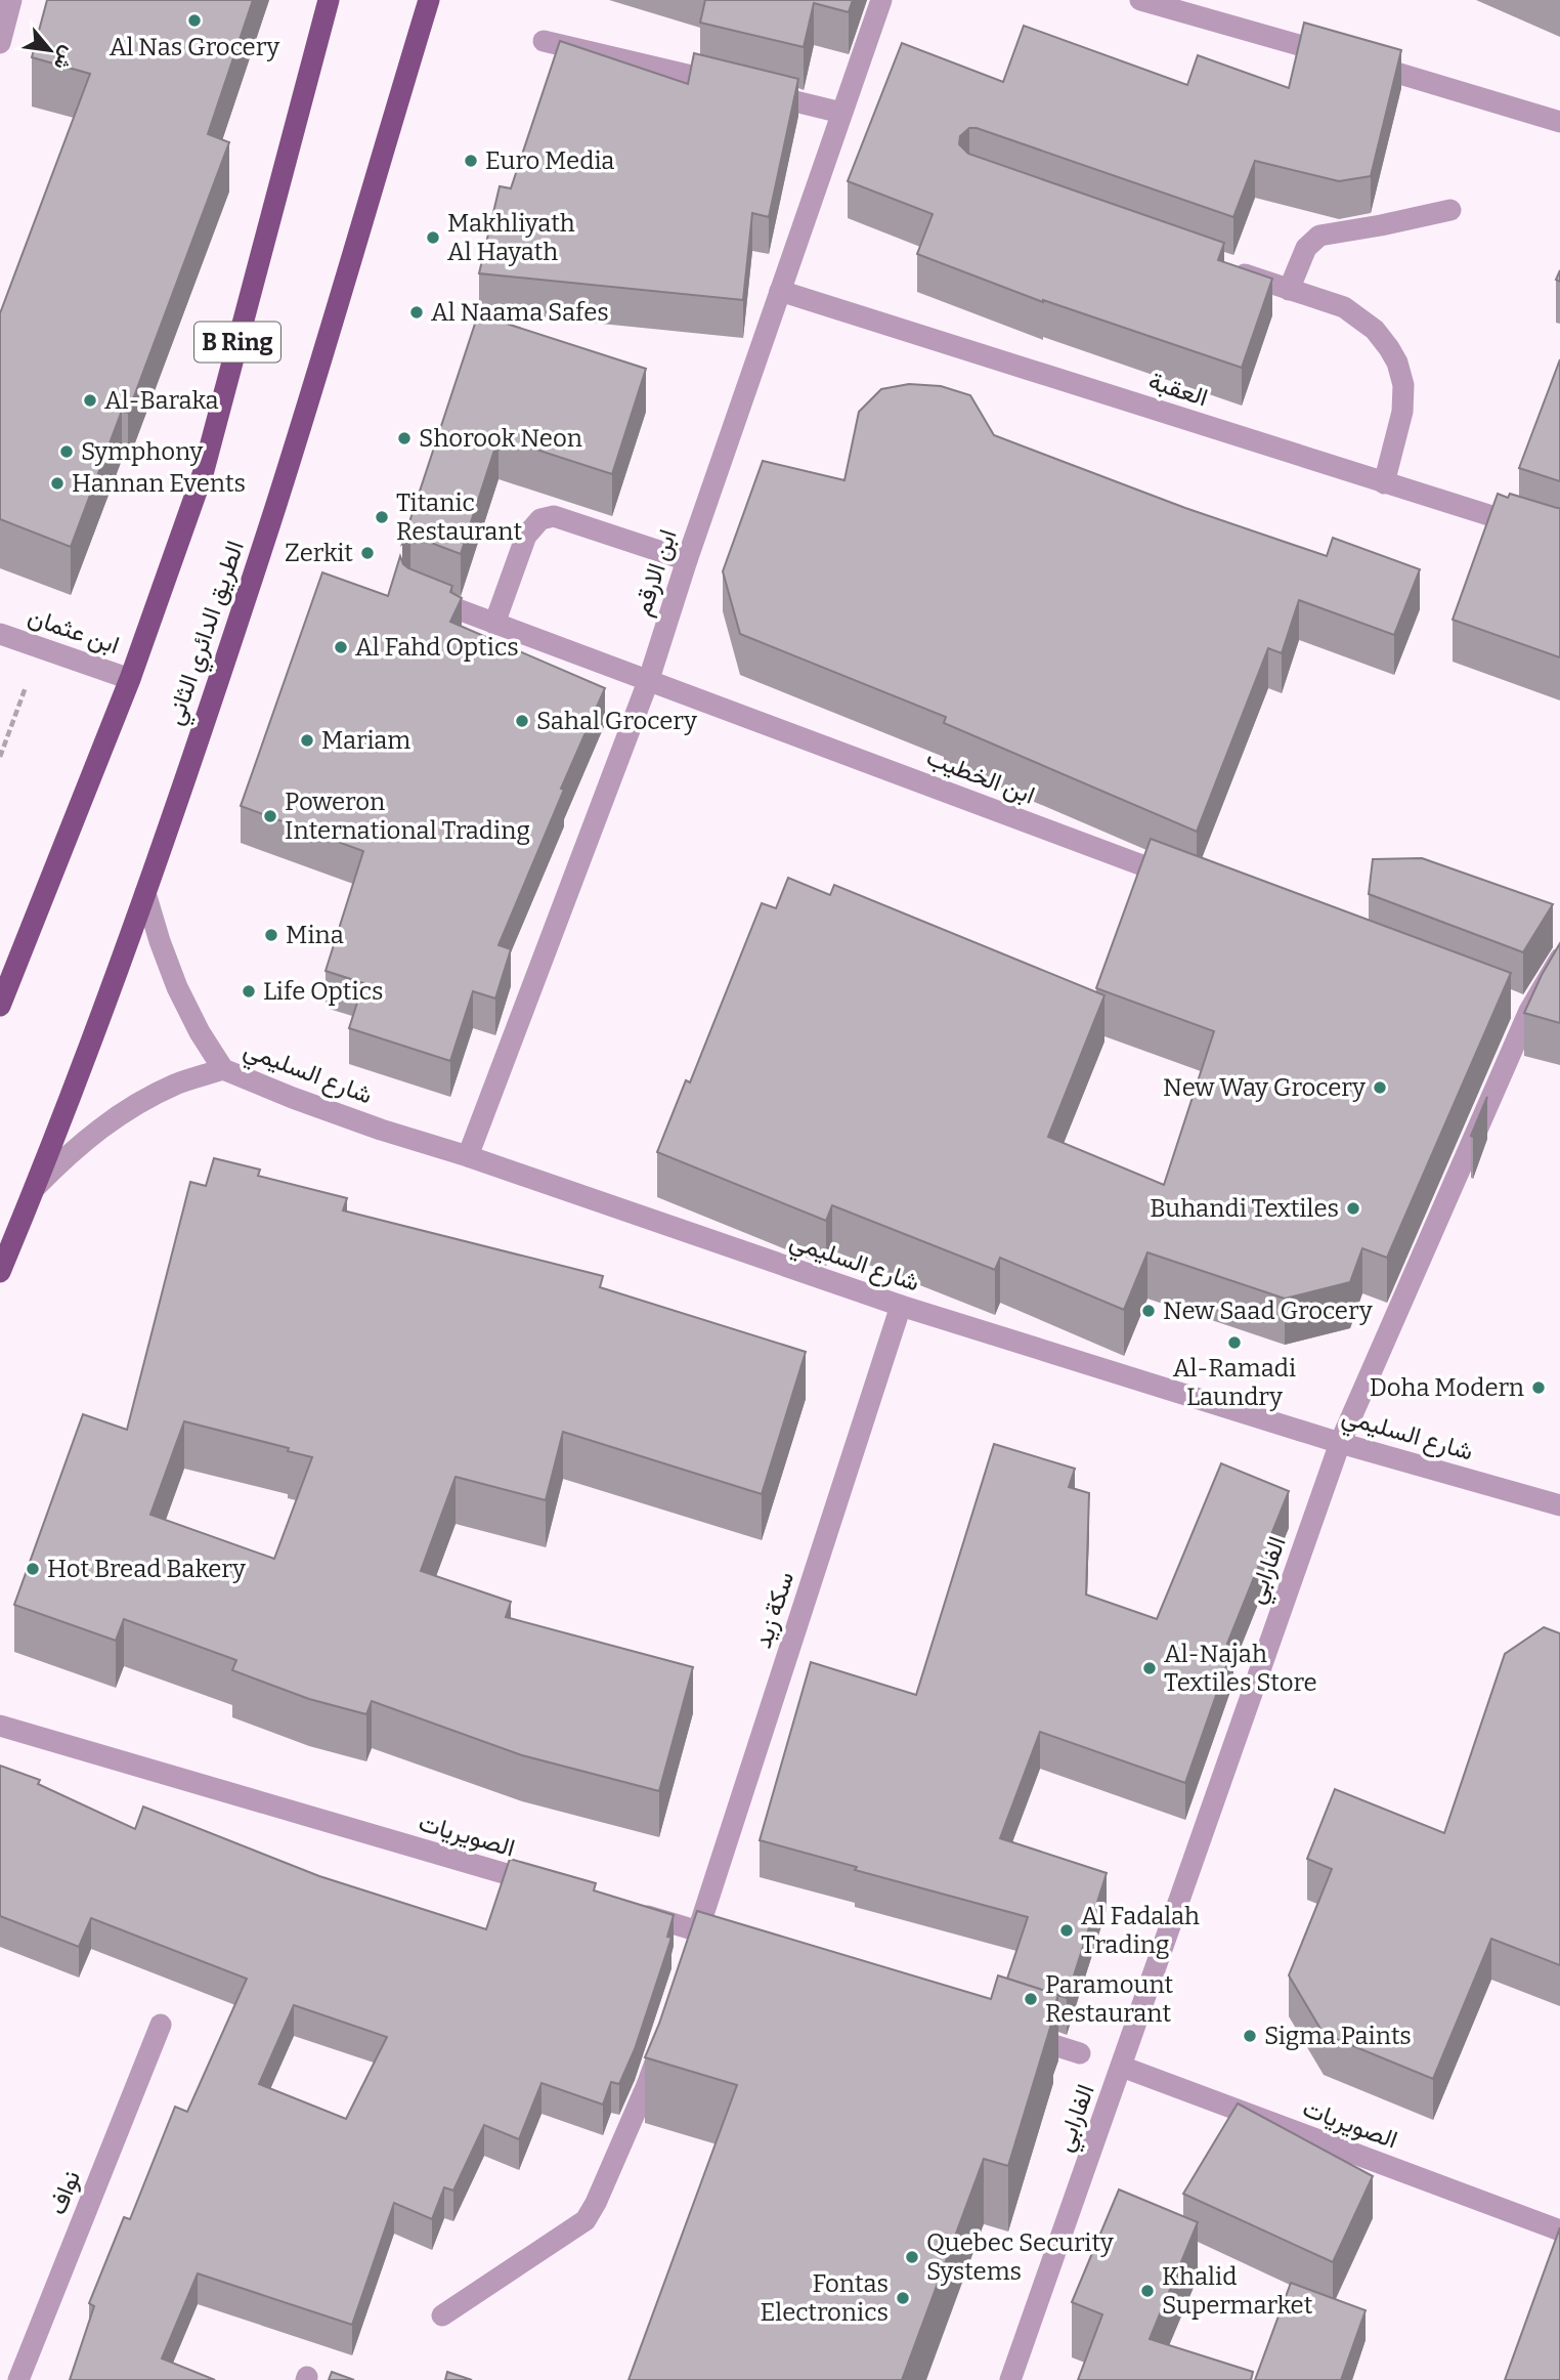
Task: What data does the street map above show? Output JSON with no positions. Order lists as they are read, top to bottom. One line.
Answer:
{"streets":{"main road":["B Ring","الطريق الدائري الثاني"],"street":["العقبة","ابن الارقم","ابن عثمان","ابن الخطيب","شارع السليمي","الفارابي","سكة زيد","الصويريات","نواف"]},"crossings":[["B Ring","ابن عثمان"],["العقبة","ابن الارقم"],["ابن الارقم","ابن الخطيب"],["ابن الارقم","شارع السليمي"],["الطريق الدائري الثاني","شارع السليمي"],["شارع السليمي","الفارابي"],["شارع السليمي","سكة زيد"],["الفارابي","الصويريات"]],"places":["Al Nas Grocery","Euro Media","Makhliyath Al Hayath","Al Naama Safes","Al-Baraka","Shorook Neon","Symphony","Hannan Events","Titanic Restaurant","Zerkit","Al Fahd Optics","Sahal Grocery","Mariam","Poweron International Trading","Mina","Life Optics","New Way Grocery","Buhandi Textiles","New Saad Grocery","Al-Ramadi Laundry","Doha Modern","Hot Bread Bakery","Al-Najah Textiles Store","Al Fadalah Trading","Paramount Restaurant","Sigma Paints","Quebec Security Systems","Khalid Supermarket","Fontas Electronics"],"north":"bottom right"}
